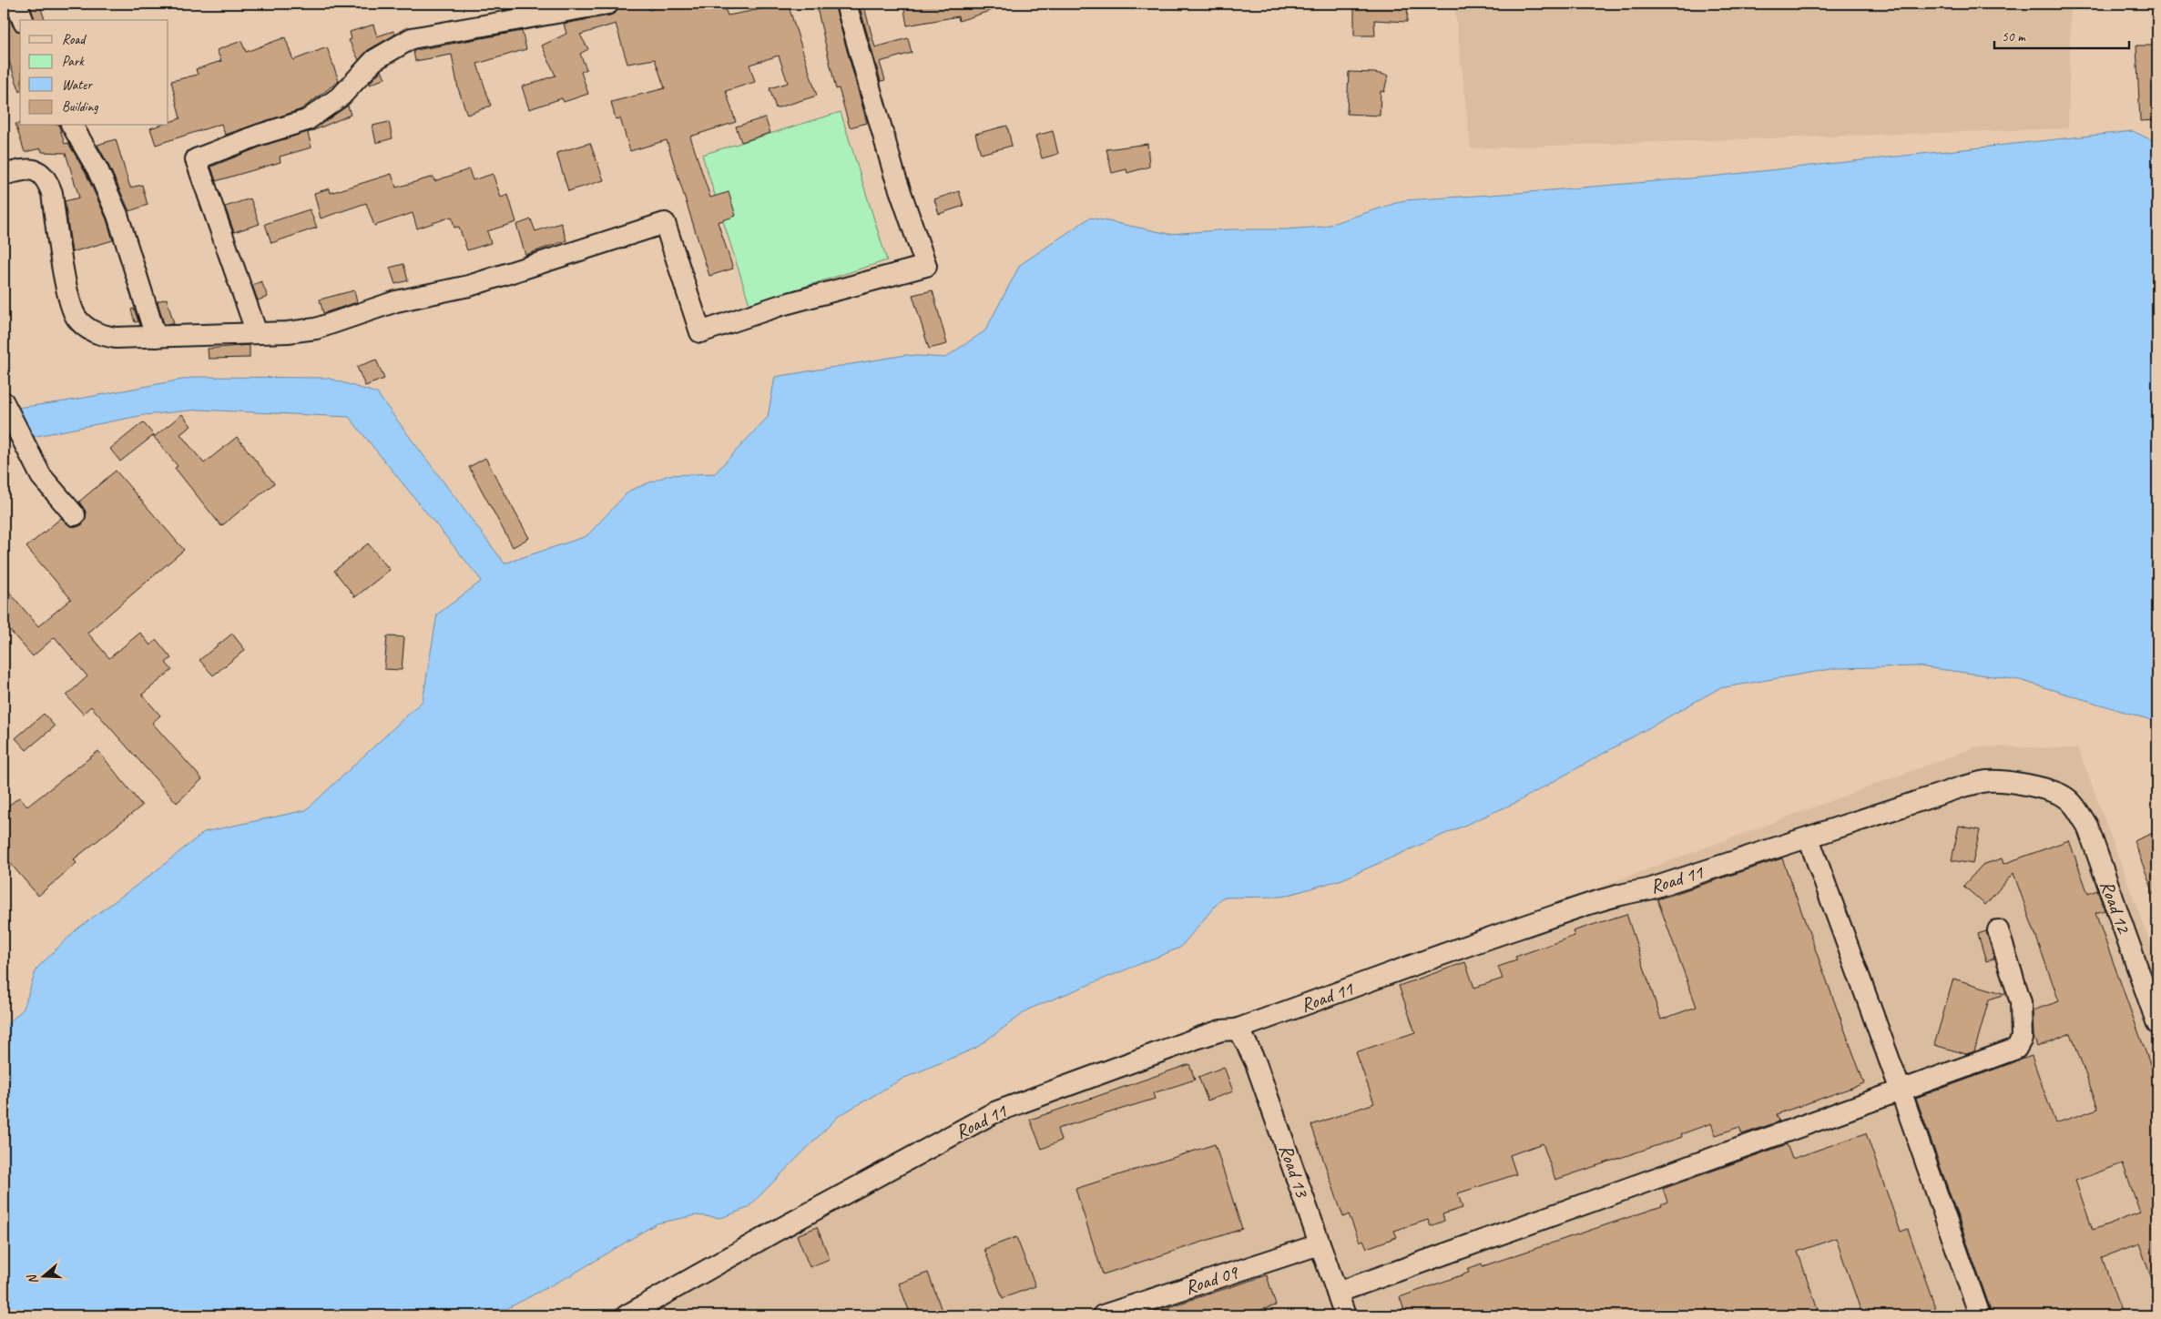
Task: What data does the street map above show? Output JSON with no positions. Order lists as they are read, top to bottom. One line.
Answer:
{"streets":{"street":["Road 11","Road 12","Road 13","Road 09"]},"crossings":[["Road 11","Road 12"],["Road 11","Road 13"],["Road 13","Road 09"]],"legend":["Road","Park","Water","Building"],"scale_bar":"50 m","north":"left"}
